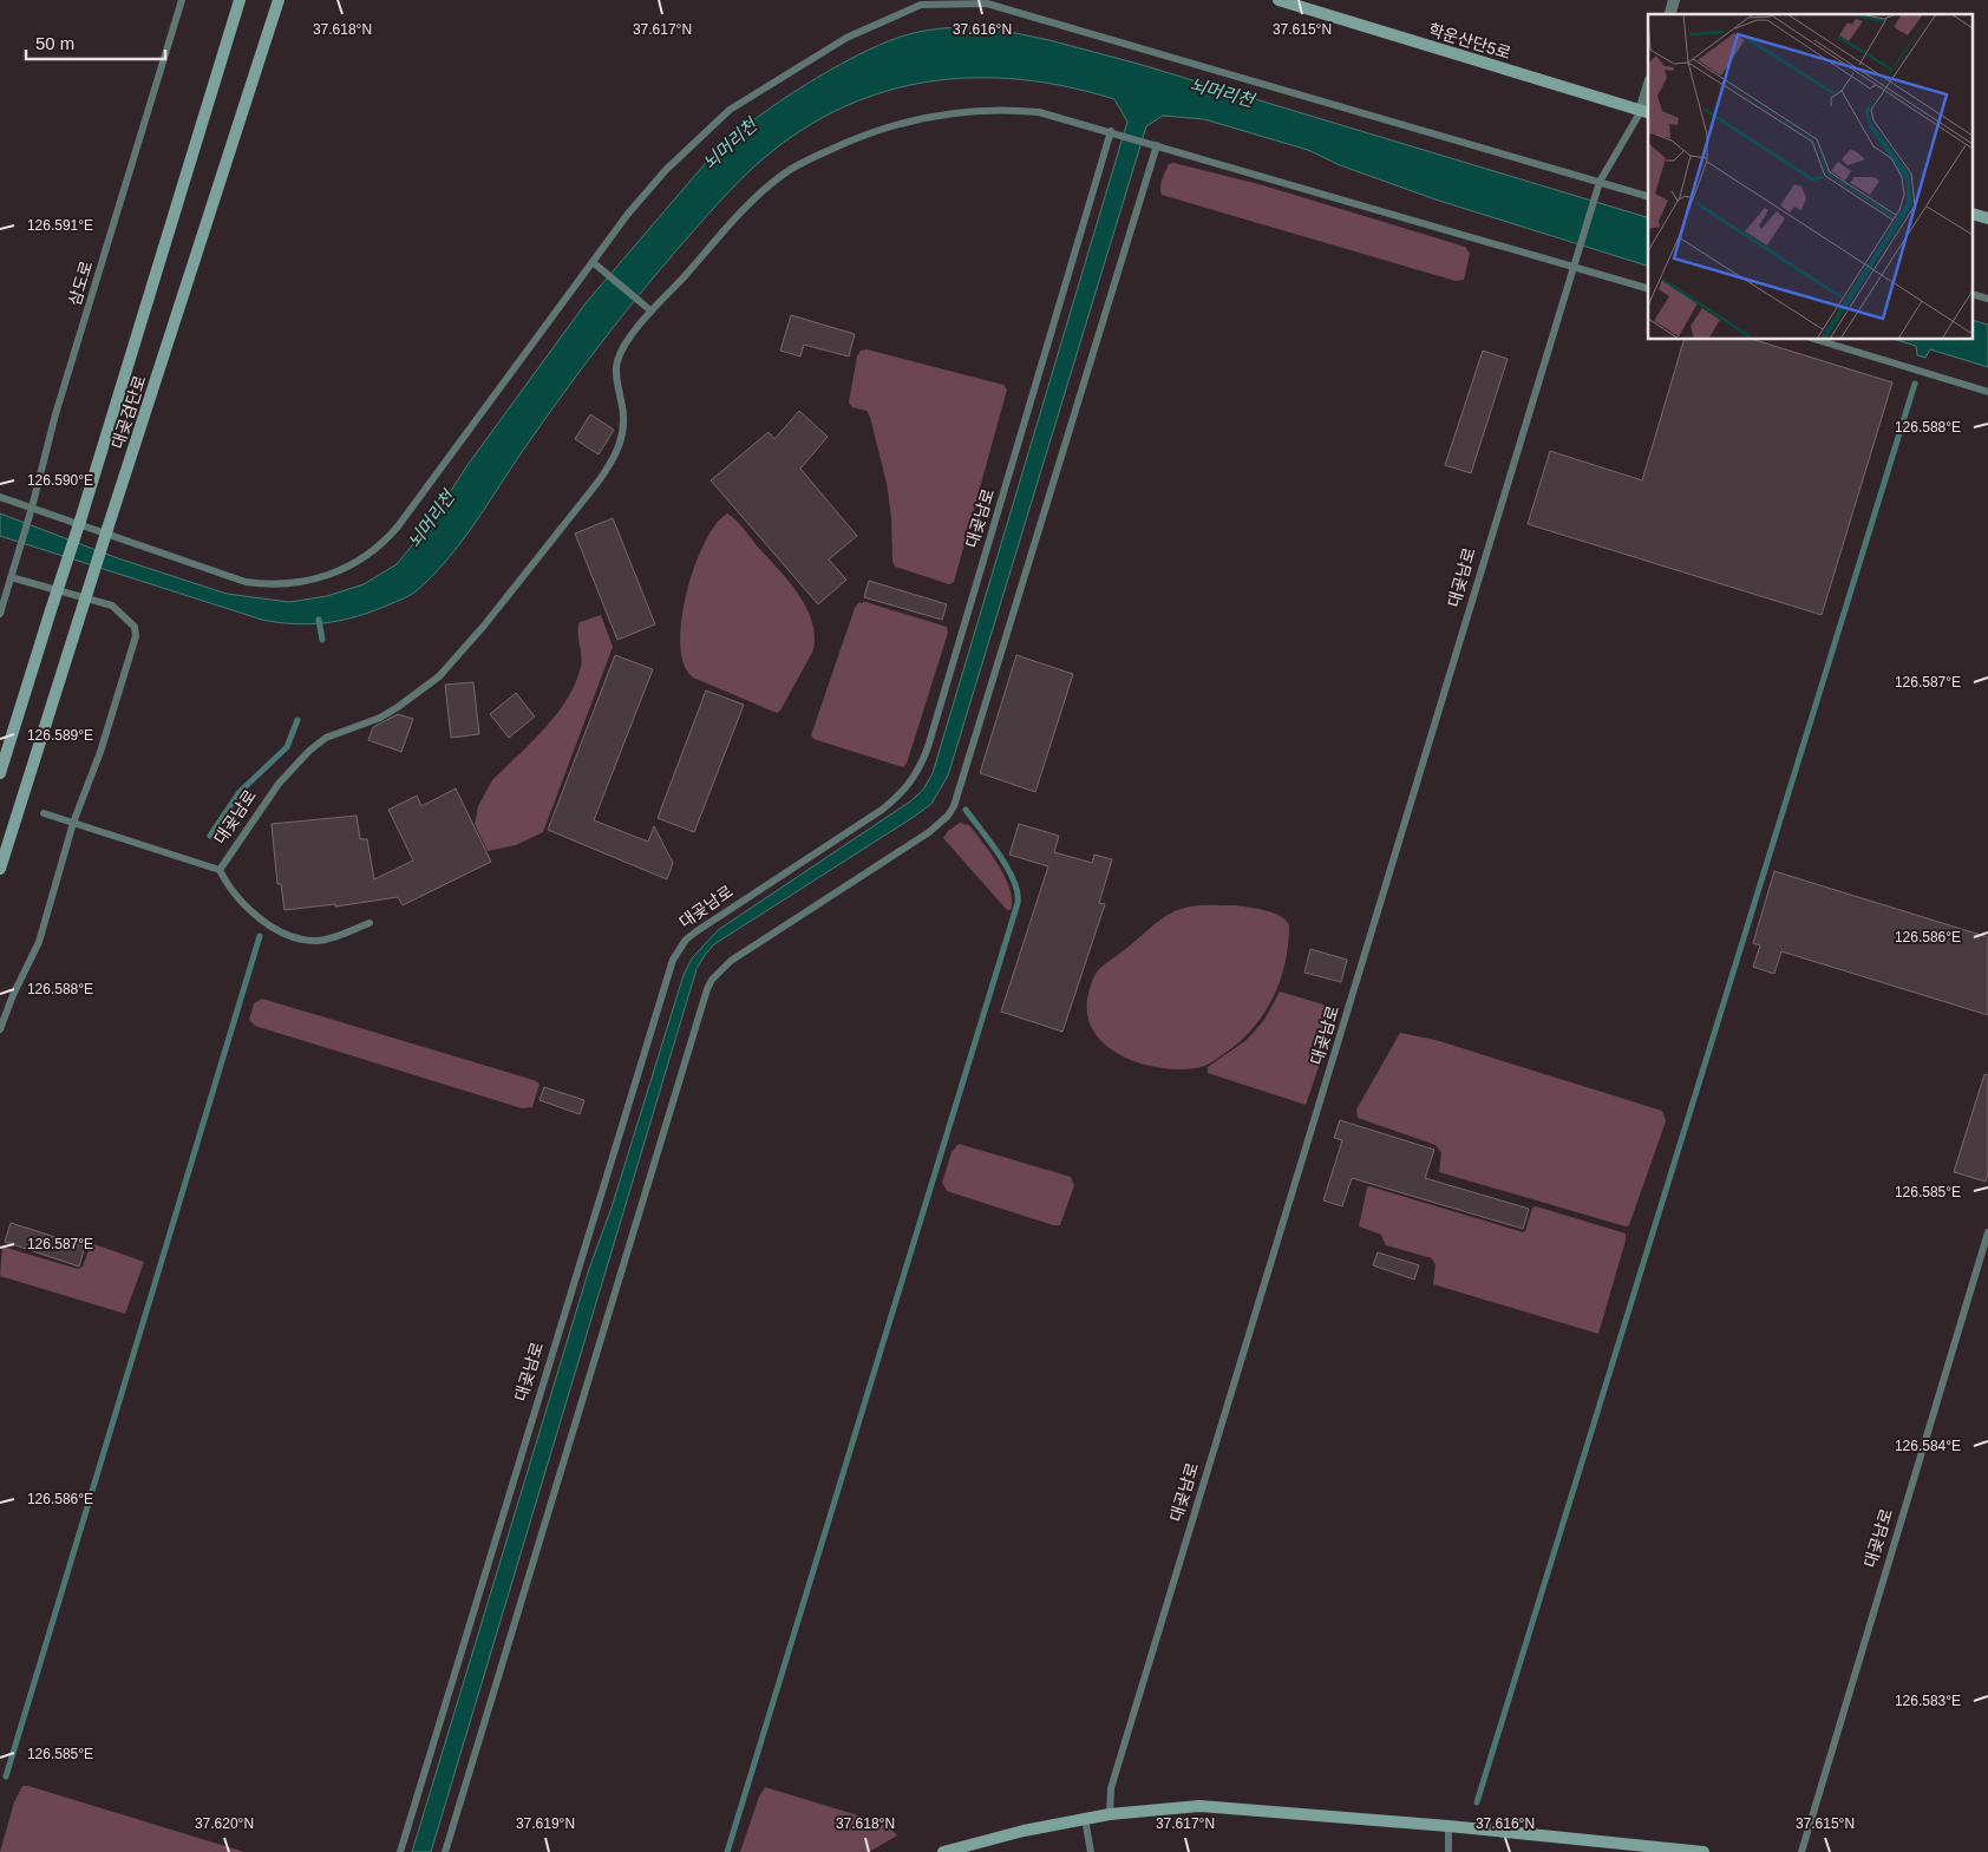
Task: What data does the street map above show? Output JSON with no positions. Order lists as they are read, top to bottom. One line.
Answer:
{"streets":{"main road":["학운산단5로","대곶검단로"],"lane":["삼도로","대곶남로"]},"crossings":[["학운산단5로","대곶남로"]],"water":["뇌머리천"],"scale_bar":"50 m","coordinates":["37.618°N","37.617°N","37.616°N","37.615°N","126.591°E","126.588°E","126.590°E","126.587°E","126.589°E","126.586°E","126.585°E","126.584°E","126.583°E","37.620°N","37.619°N"]}
